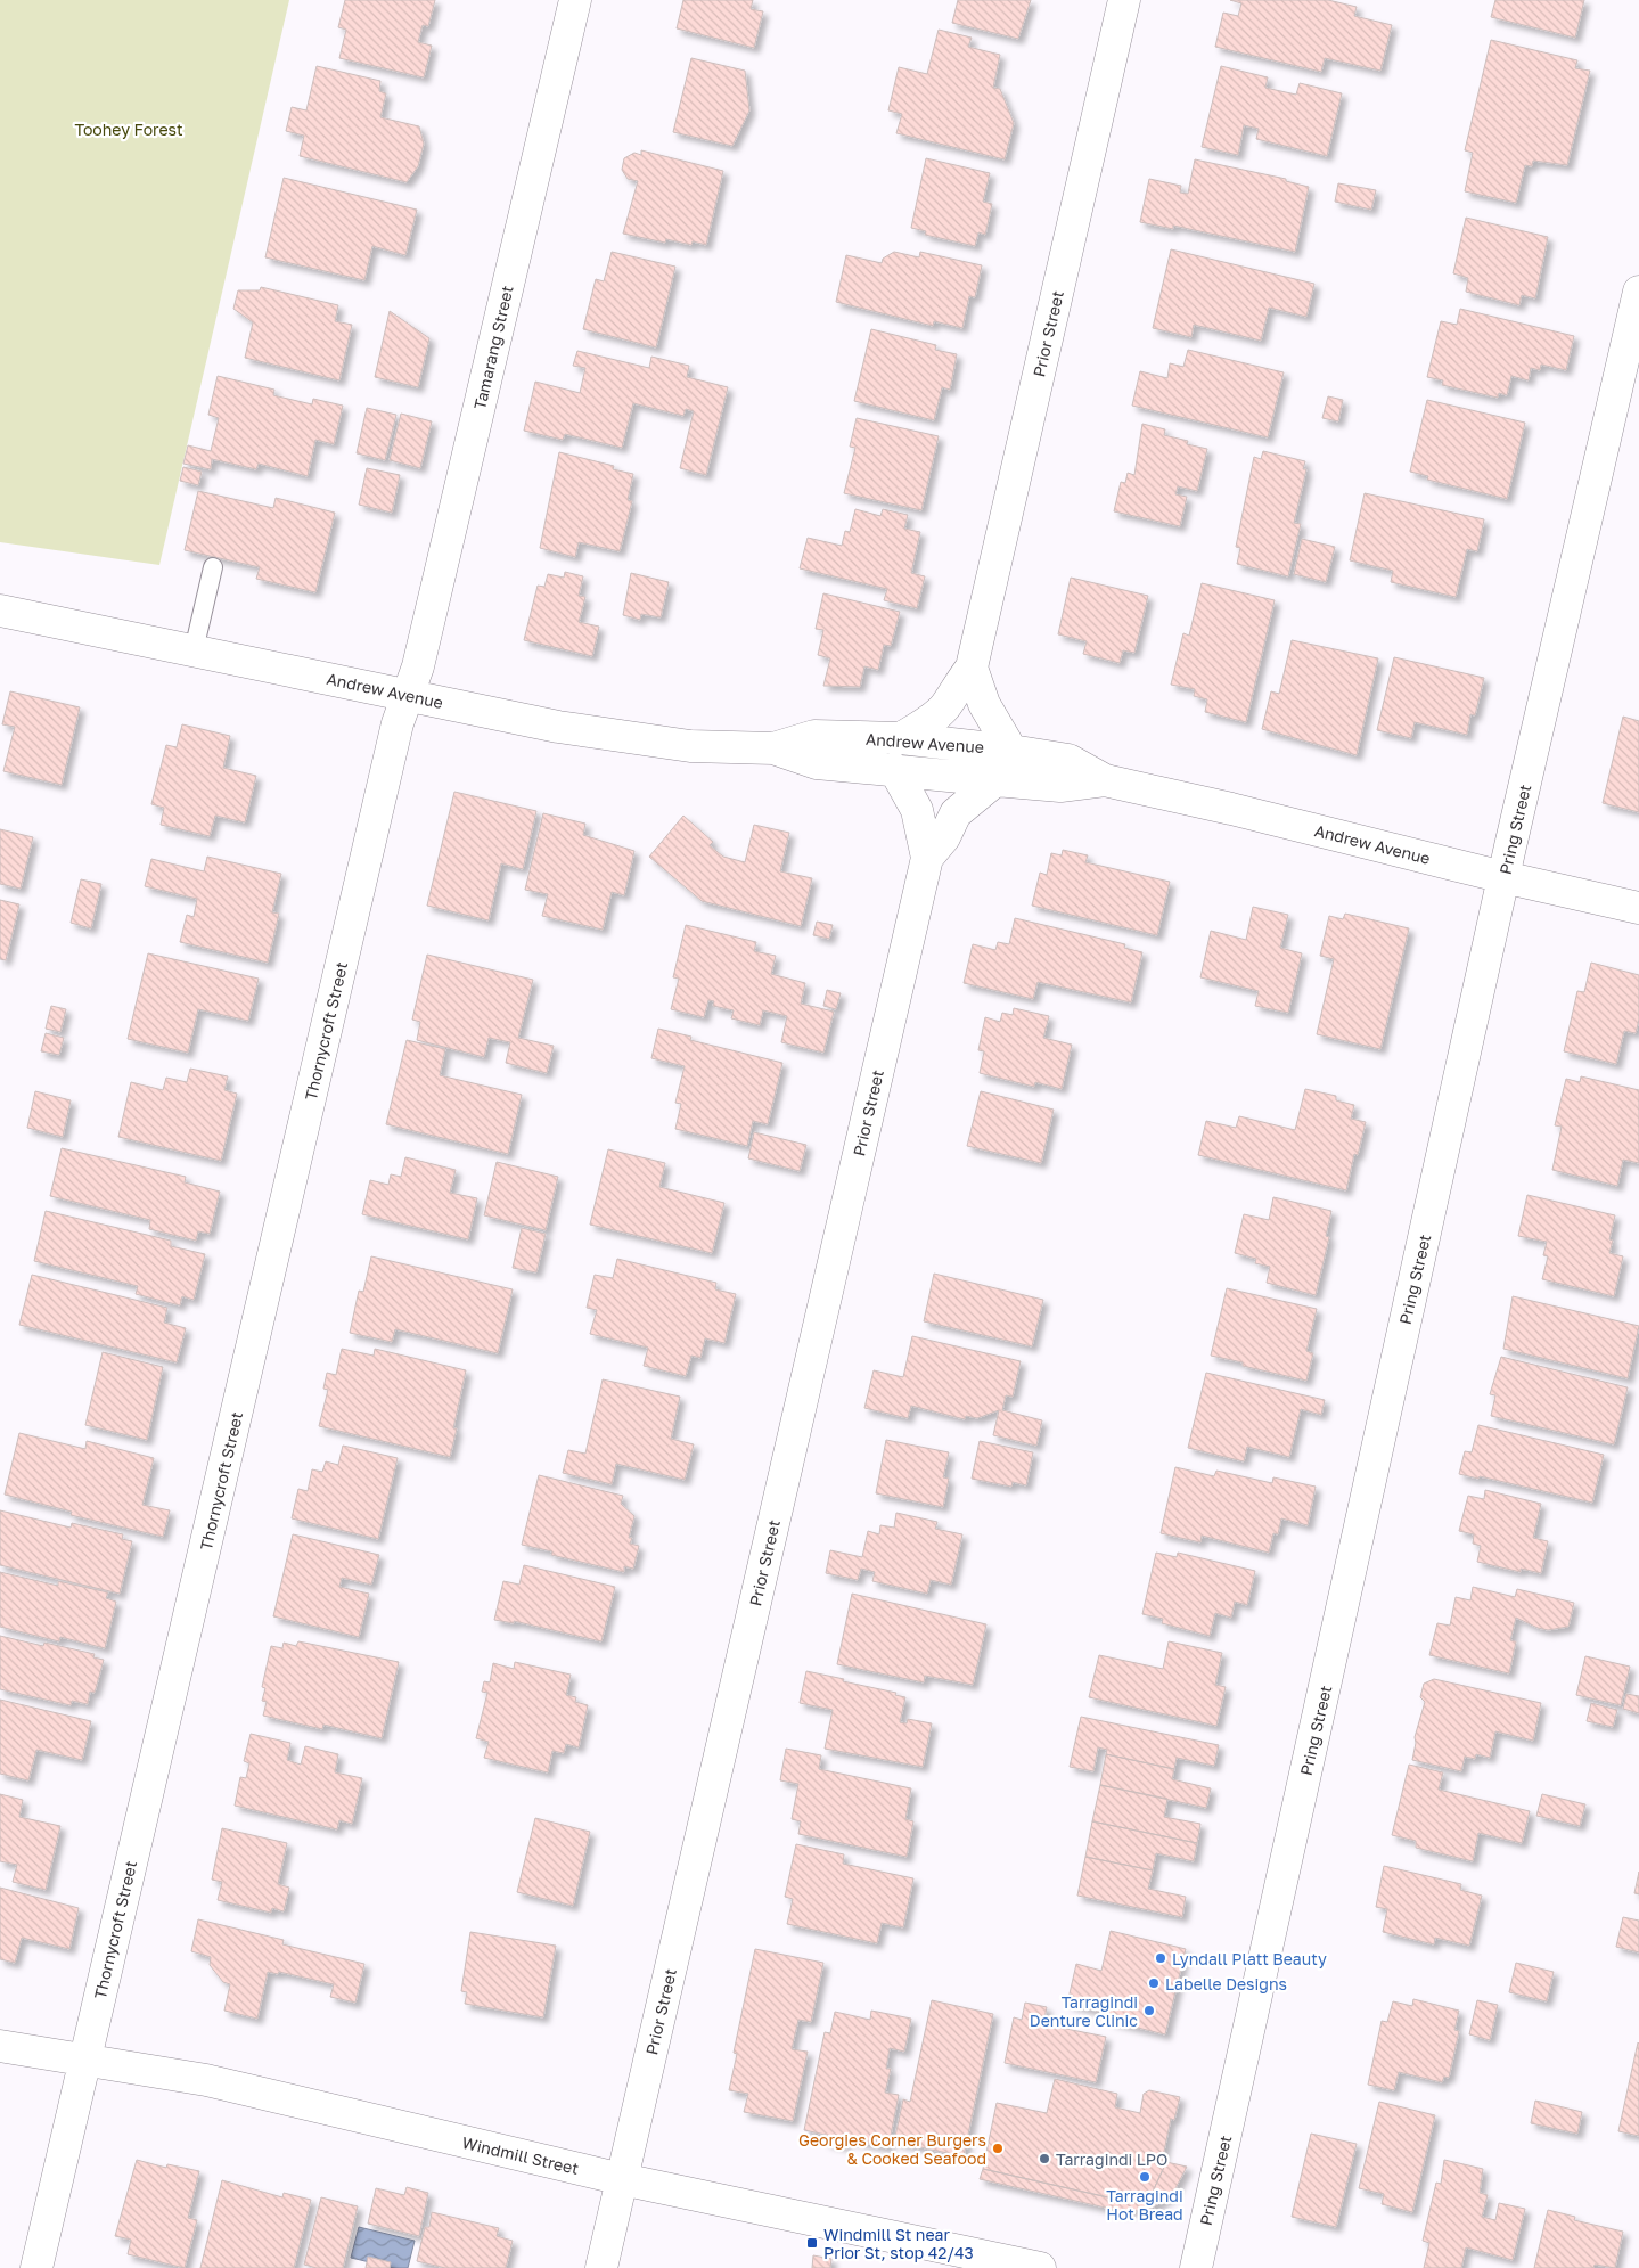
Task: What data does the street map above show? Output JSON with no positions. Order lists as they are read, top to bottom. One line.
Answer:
{"streets":{"street":["Prior Street","Tamarang Street","Andrew Avenue","Pring Street","Thornycroft Street","Windmill Street"]},"crossings":[["Prior Street","Andrew Avenue"],["Prior Street","Windmill Street"],["Tamarang Street","Andrew Avenue"],["Tamarang Street","Thornycroft Street"],["Andrew Avenue","Pring Street"],["Andrew Avenue","Thornycroft Street"],["Thornycroft Street","Windmill Street"]],"parks":["Toohey Forest"],"places":{"other":["Lyndall Platt Beauty","Labelle Designs","Tarragindi Denture Clinic","Georgies Corner Burgers & Cooked Seafood","Tarragindi LPO","Tarragindi Hot Bread"],"transit":["Windmill St near Prior St, stop 42/43"]}}
